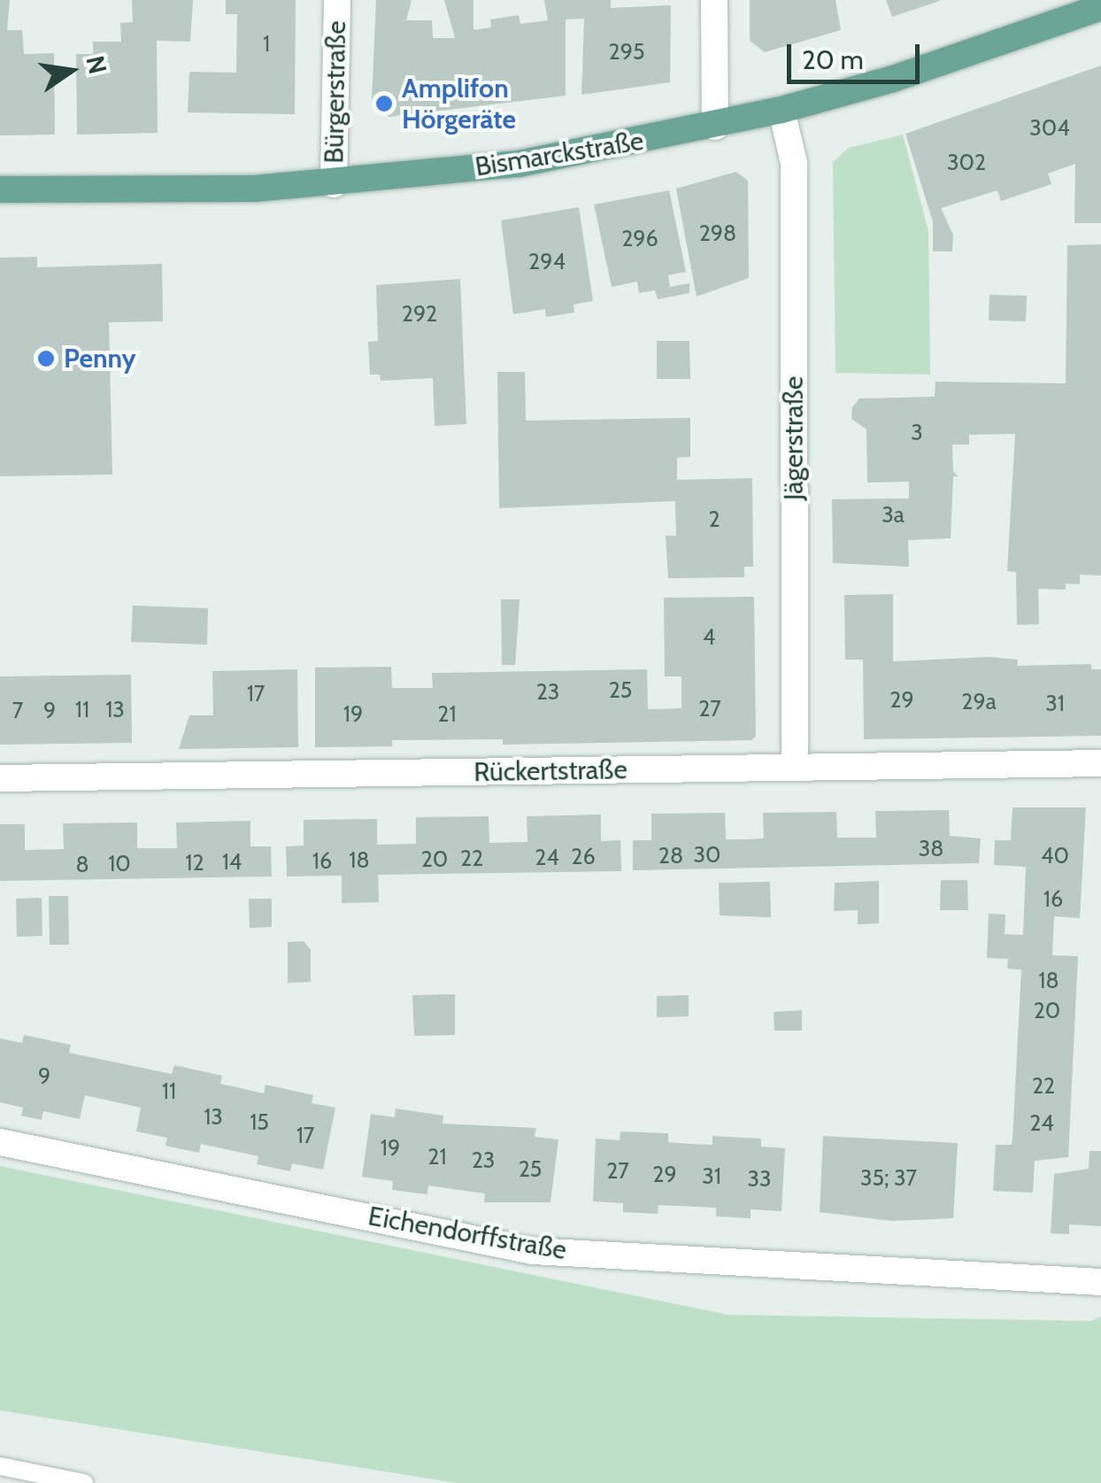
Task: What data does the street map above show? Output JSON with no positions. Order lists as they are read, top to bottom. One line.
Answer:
{"streets":{"main road":["Bismarckstraße"],"street":["Bürgerstraße","Jägerstraße","Rückertstraße","Eichendorffstraße"]},"crossings":[["Bürgerstraße","Bismarckstraße"],["Bismarckstraße","Jägerstraße"],["Jägerstraße","Rückertstraße"]],"places":["Amplifon Hörgeräte","Penny"],"house_numbers":["1","295","304","302","298","296","294","292","3","3a","2","4","25","23","17","29","29a","31","27","11","13","7","9","19","21","38","30","28","40","26","24","22","20","18","16","14","12","10","8","16","18","20","9","22","11","13","15","24","17","19","21","23","25","27","29","31","35; 37","33"],"scale_bar":"20 m","north":"right"}
